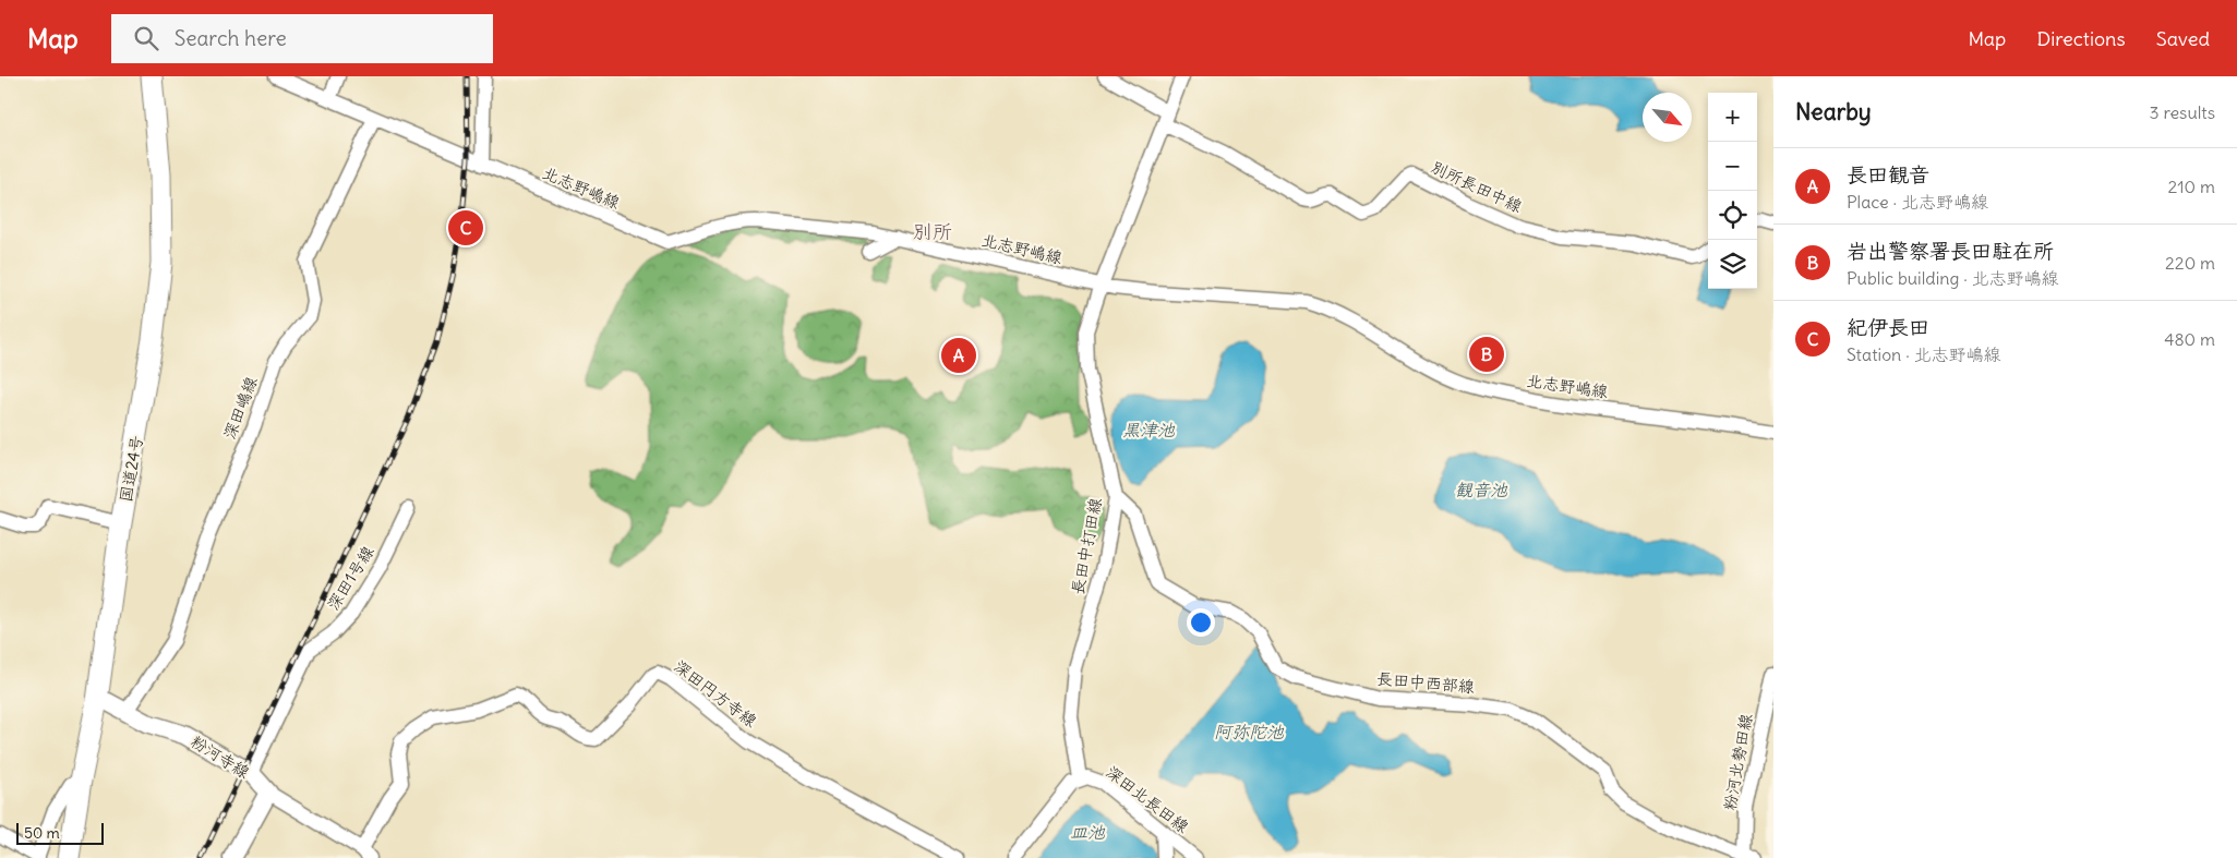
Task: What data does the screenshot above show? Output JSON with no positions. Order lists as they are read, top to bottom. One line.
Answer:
{"streets":{"highway":["国道24号"],"main road":["粉河寺線"],"street":["別所長田中線","北志野嶋線","深田嶋線","長田中打田線","深田1号線","長田中西部線","深田円方寺線","粉河北勢田線","深田北長田線"]},"crossings":[["別所長田中線","長田中打田線"],["北志野嶋線","深田嶋線"],["北志野嶋線","長田中打田線"],["深田嶋線","粉河寺線"],["国道24号","粉河寺線"],["長田中打田線","長田中西部線"],["長田中打田線","深田北長田線"],["深田1号線","粉河寺線"],["長田中西部線","粉河北勢田線"]],"districts":["別所"],"water":["黒津池","観音池","阿弥陀池","皿池"],"scale_bar":"50 m","north":"bottom right","page":{"header":"Map","search":"Search here","nav":["Map","Directions","Saved"],"heading":["Nearby","3 results"],"map_buttons":["+","−"],"list":[{"mark":"A","name":"長田観音","note":"Place · 北志野嶋線","value":"210 m"},{"mark":"B","name":"岩出警察署長田駐在所","note":"Public building · 北志野嶋線","value":"220 m"},{"mark":"C","name":"紀伊長田","note":"Station · 北志野嶋線","value":"480 m"}],"pins":["C","B","A"],"scale":"50 m"}}
